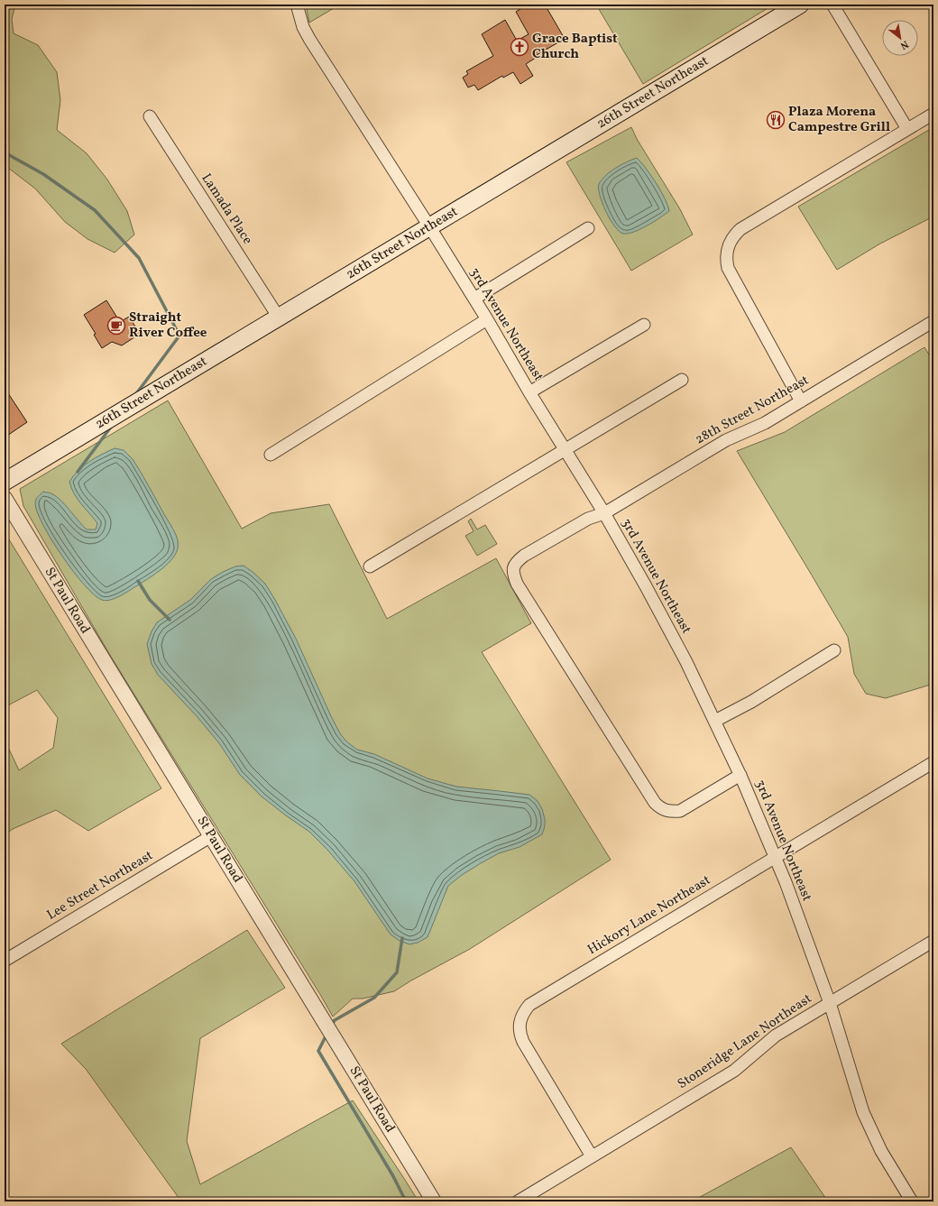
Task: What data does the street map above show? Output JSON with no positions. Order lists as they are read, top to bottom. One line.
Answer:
{"streets":{"main road":["26th Street Northeast"],"street":["Lamada Place","3rd Avenue Northeast","28th Street Northeast","St Paul Road","Lee Street Northeast","Hickory Lane Northeast","Stoneridge Lane Northeast"]},"crossings":[["26th Street Northeast","Lamada Place"],["26th Street Northeast","3rd Avenue Northeast"],["3rd Avenue Northeast","28th Street Northeast"],["3rd Avenue Northeast","Hickory Lane Northeast"],["3rd Avenue Northeast","Stoneridge Lane Northeast"],["St Paul Road","Lee Street Northeast"],["Hickory Lane Northeast","Stoneridge Lane Northeast"]],"places":{"church":["Grace Baptist Church"],"restaurant":["Plaza Morena Campestre Grill"],"cafe":["Straight River Coffee"]},"north":"bottom right"}
